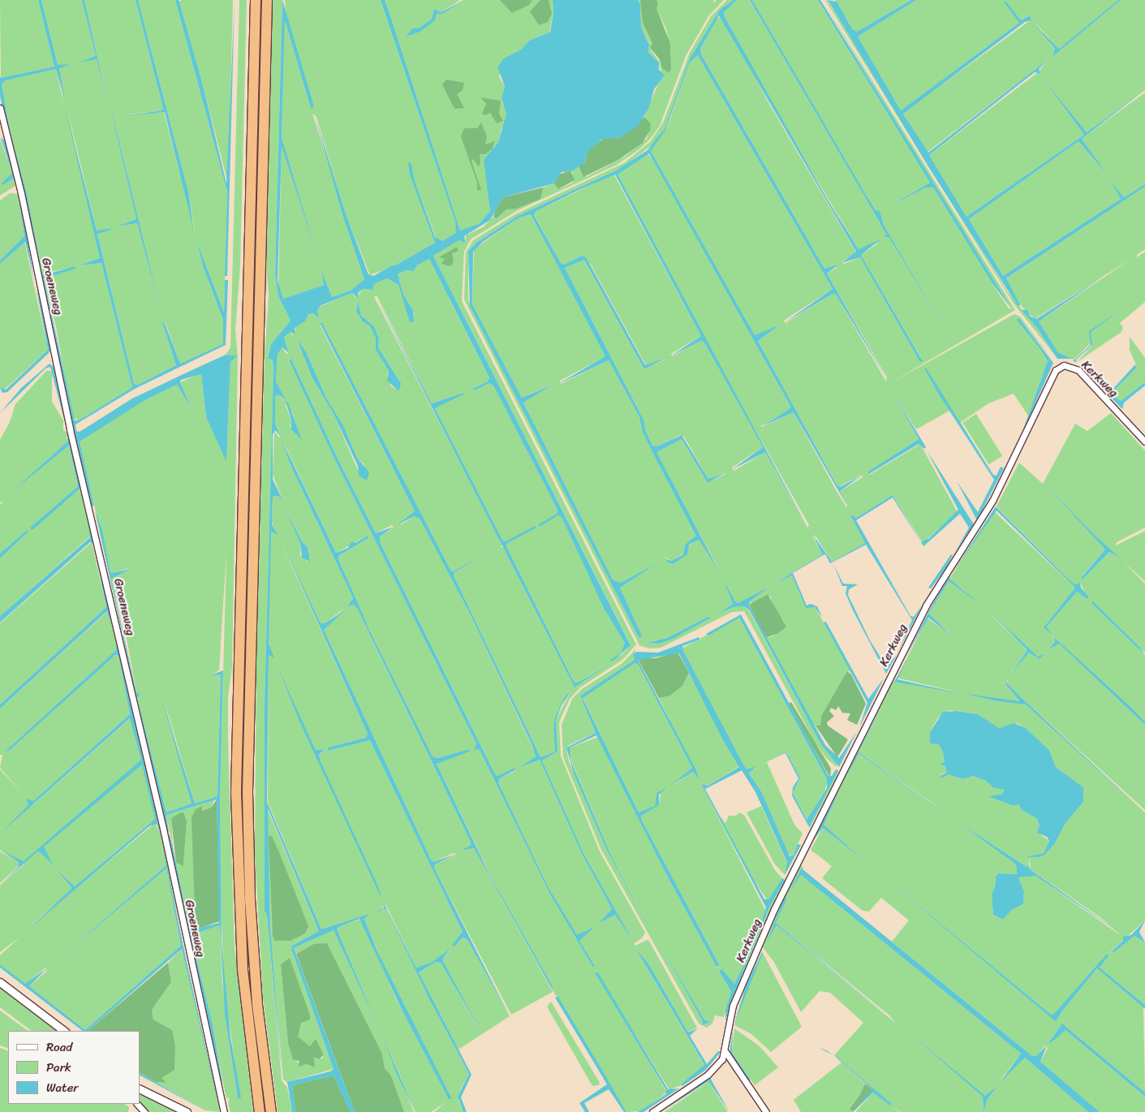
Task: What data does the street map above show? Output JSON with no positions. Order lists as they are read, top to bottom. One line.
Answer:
{"streets":{"street":["Groeneweg","Kerkweg"]},"legend":["Road","Park","Water"]}
